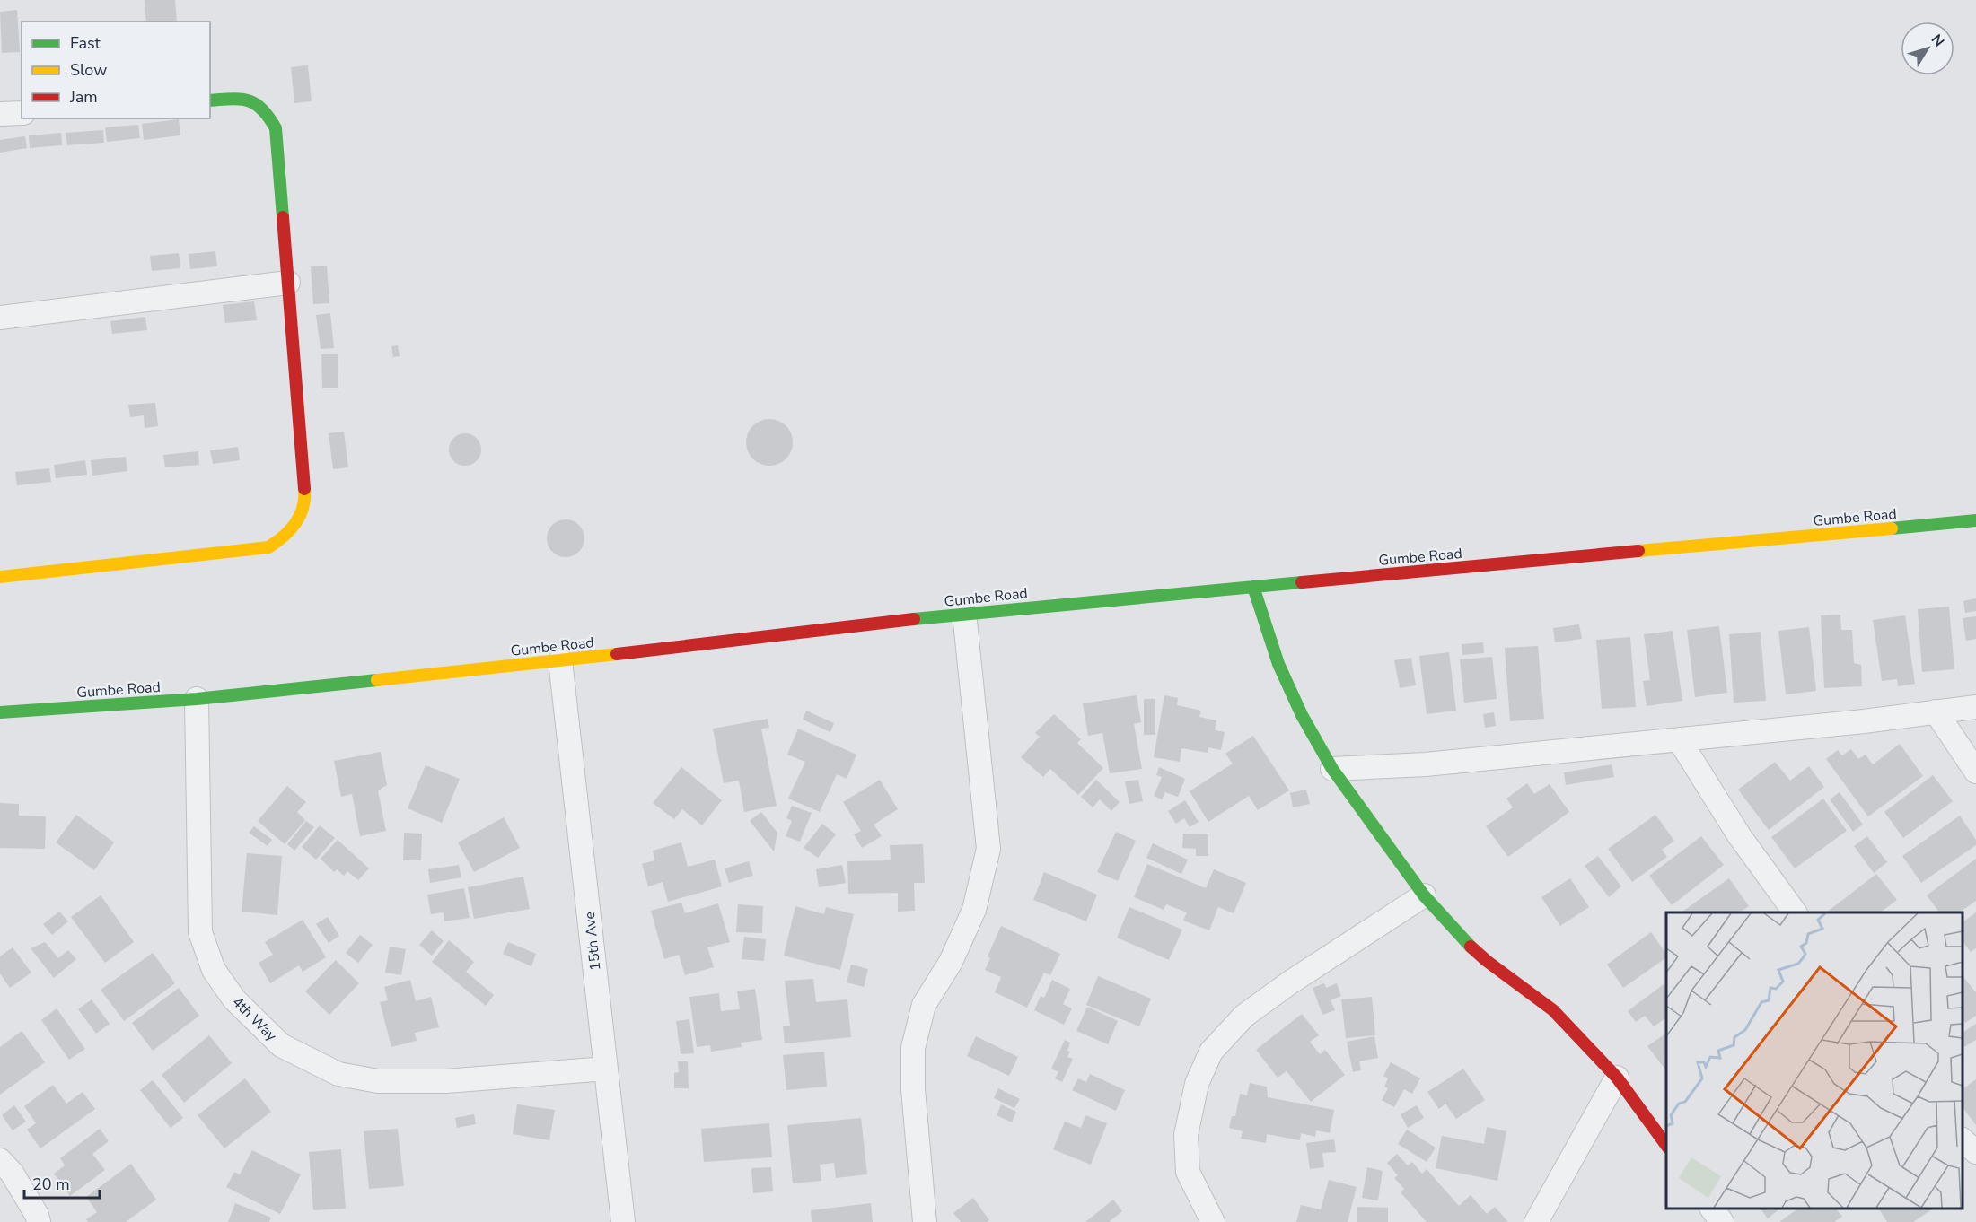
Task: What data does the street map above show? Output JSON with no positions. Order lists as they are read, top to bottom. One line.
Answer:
{"streets":{"street":["Gumbe Road","15th Ave","4th Way"]},"crossings":[["Gumbe Road","15th Ave"],["Gumbe Road","4th Way"],["15th Ave","4th Way"]],"legend":["Fast","Slow","Jam"],"scale_bar":"20 m","north":"top right"}
